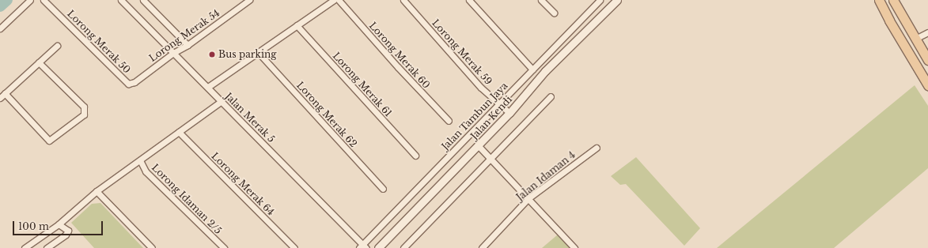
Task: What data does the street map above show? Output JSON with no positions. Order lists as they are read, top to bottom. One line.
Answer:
{"streets":{"street":["Lorong Merak 54","Lorong Merak 50","Lorong Merak 59","Lorong Merak 60","Lorong Merak 61","Lorong Merak 62","Jalan Tambun Jaya","Jalan Merak 5","Jalan Kendi","Jalan Idaman 4","Lorong Merak 64","Lorong Idaman 2/5"]},"crossings":[["Lorong Merak 54","Lorong Merak 50"],["Lorong Merak 54","Jalan Merak 5"],["Lorong Merak 59","Jalan Tambun Jaya"],["Lorong Merak 59","Jalan Kendi"],["Jalan Tambun Jaya","Jalan Merak 5"]],"places":["Bus parking"],"scale_bar":"100 m"}
